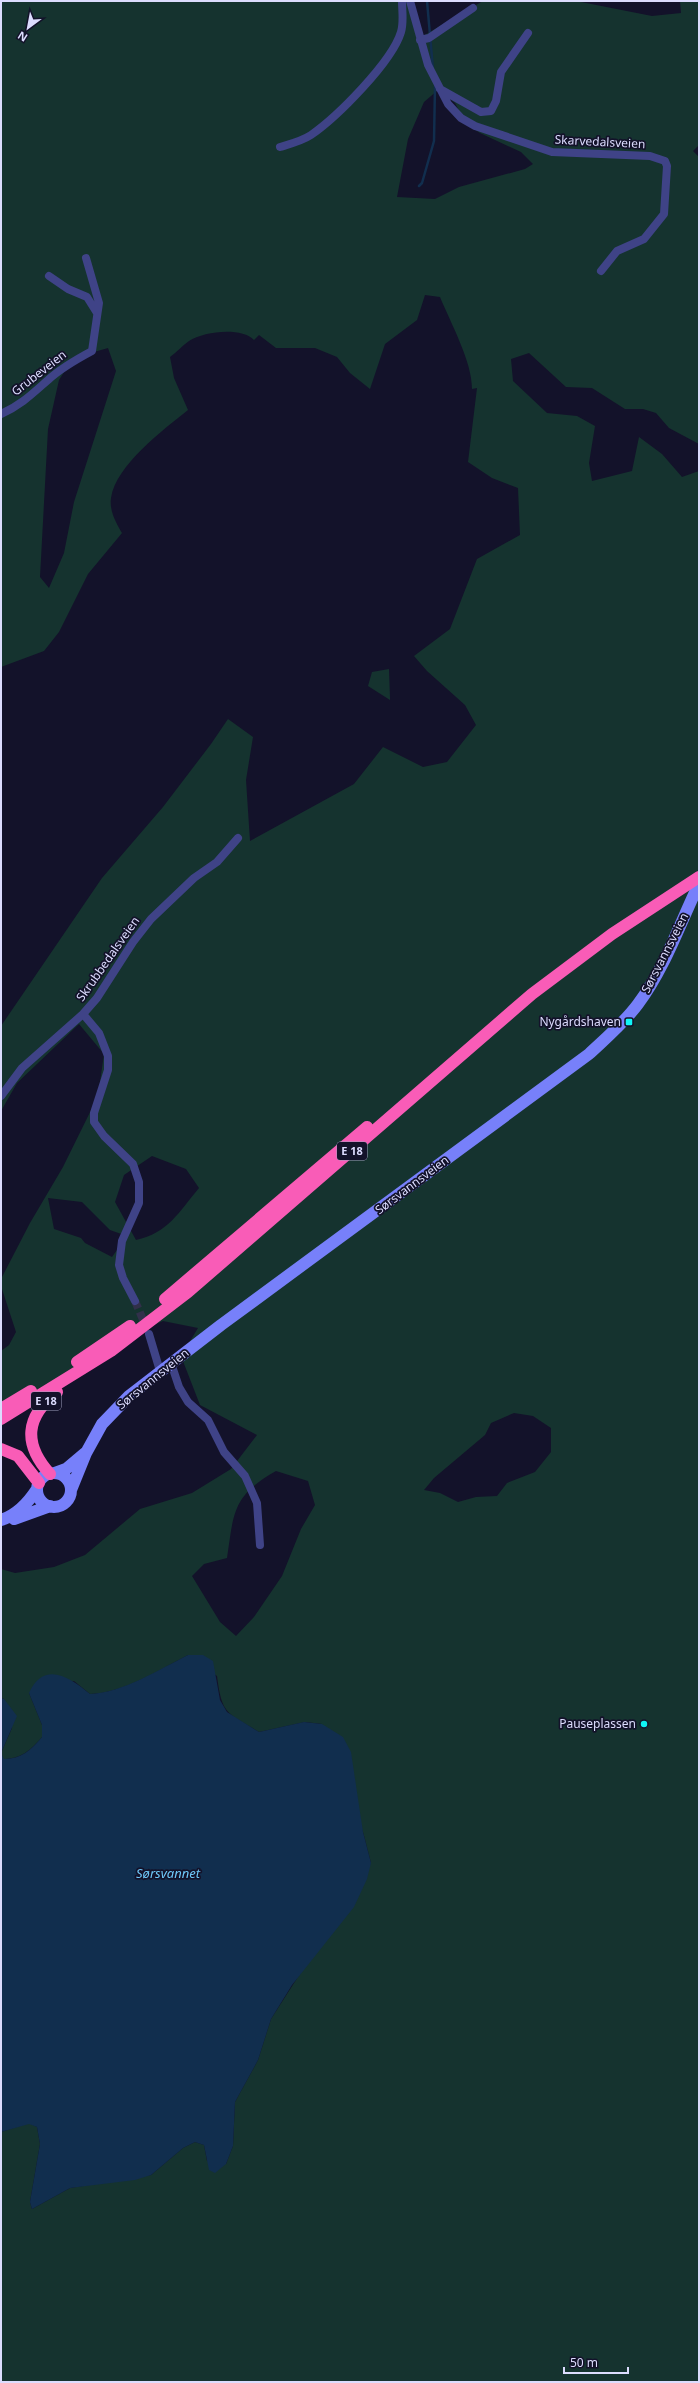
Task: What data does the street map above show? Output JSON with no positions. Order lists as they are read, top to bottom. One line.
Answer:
{"streets":{"highway":["E 18"],"main road":["Sørsvannsveien"],"street":["Skarvedalsveien","Grubeveien","Skrubbedalsveien"]},"crossings":[["Sørsvannsveien","E 18"]],"water":["Sørsvannet"],"places":{"transit":["Nygårdshaven"],"other":["Pauseplassen"]},"scale_bar":"50 m","north":"bottom left"}
